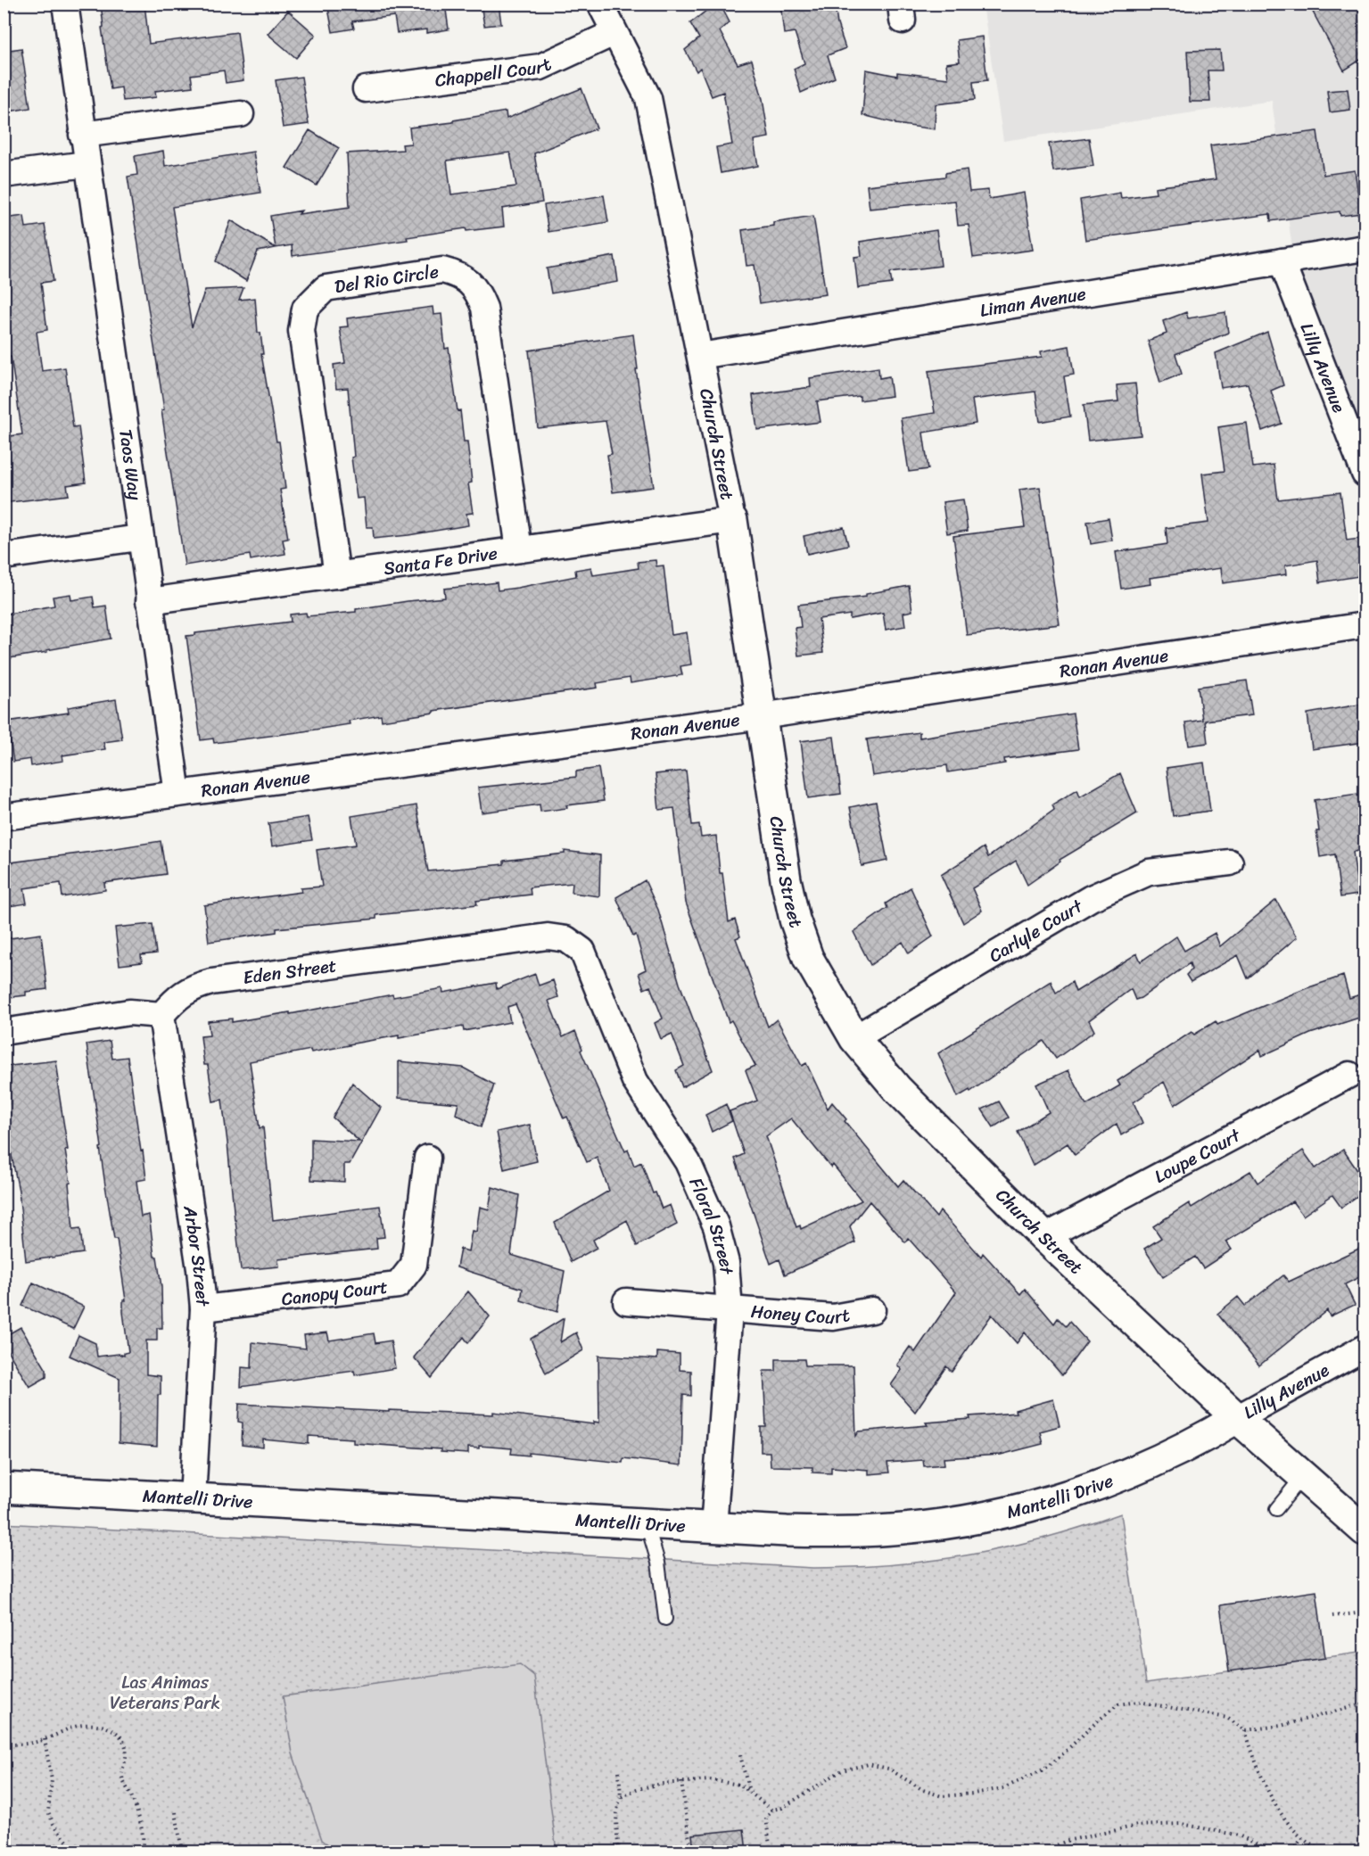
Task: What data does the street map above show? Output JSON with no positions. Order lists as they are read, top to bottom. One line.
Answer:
{"streets":{"street":["Chappell Court","Del Rio Circle","Liman Avenue","Lilly Avenue","Church Street","Taos Way","Santa Fe Drive","Ronan Avenue","Carlyle Court","Eden Street","Loupe Court","Floral Street","Arbor Street","Canopy Court","Honey Court","Mantelli Drive"]},"crossings":[["Chappell Court","Church Street"],["Del Rio Circle","Santa Fe Drive"],["Liman Avenue","Lilly Avenue"],["Liman Avenue","Church Street"],["Lilly Avenue","Church Street"],["Lilly Avenue","Mantelli Drive"],["Church Street","Santa Fe Drive"],["Church Street","Ronan Avenue"],["Church Street","Carlyle Court"],["Church Street","Loupe Court"],["Church Street","Mantelli Drive"],["Taos Way","Santa Fe Drive"],["Taos Way","Ronan Avenue"],["Eden Street","Floral Street"],["Eden Street","Arbor Street"],["Floral Street","Honey Court"],["Floral Street","Mantelli Drive"],["Arbor Street","Canopy Court"],["Arbor Street","Mantelli Drive"]],"parks":["Las Animas Veterans Park"]}
